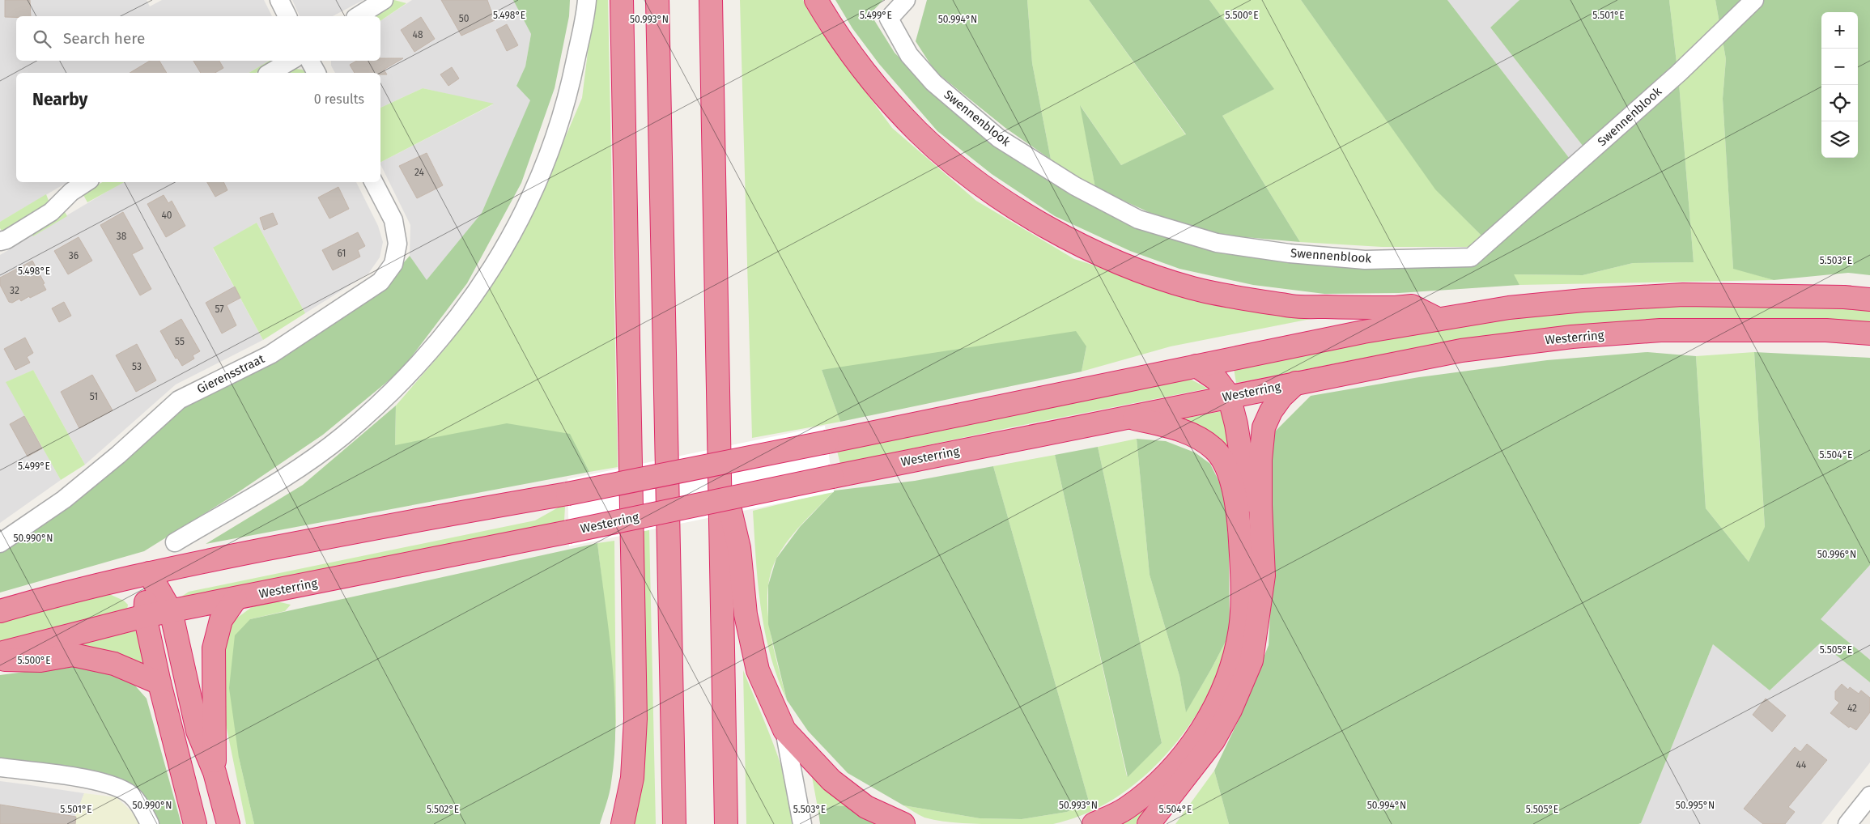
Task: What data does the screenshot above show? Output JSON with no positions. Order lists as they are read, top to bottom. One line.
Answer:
{"streets":{"highway":["Westerring"],"street":["Swennenblook","Gierensstraat"]},"house_numbers":["50","48","24","40","38","61","36","32","57","55","53","51","42","44"],"page":{"map_buttons":["+","−"],"search":"Search here","heading":["Nearby","0 results"]},"coordinates":["5.498°E","5.499°E","5.500°E","5.501°E","50.993°N","50.994°N","5.503°E","5.504°E","50.990°N","50.996°N","5.505°E","50.995°N","5.502°E"]}
